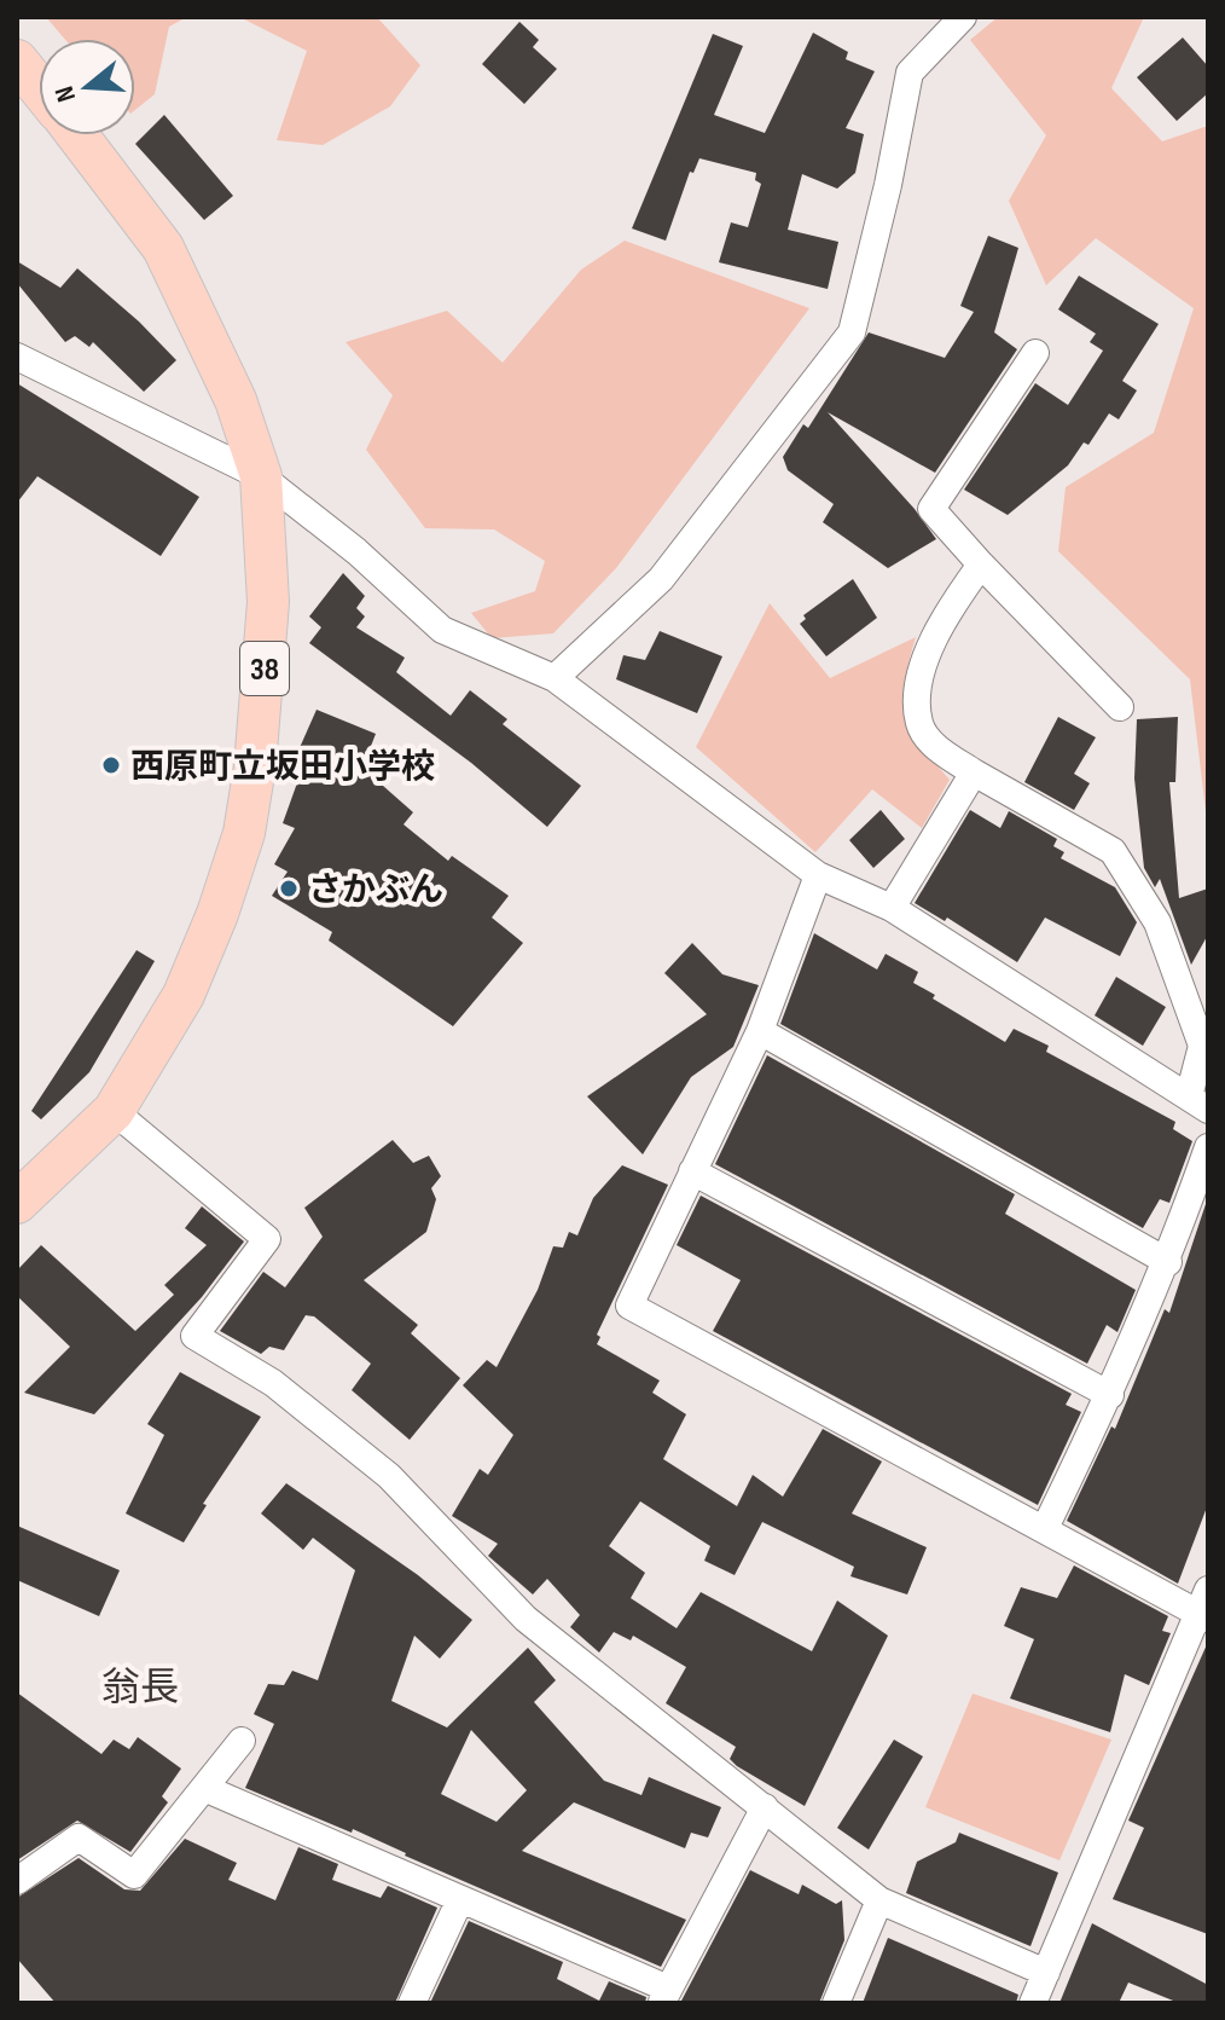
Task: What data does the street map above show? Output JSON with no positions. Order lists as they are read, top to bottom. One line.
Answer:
{"streets":{"main road":["38"]},"districts":["翁長"],"places":["西原町立坂田小学校","さかぶん"],"north":"left"}
